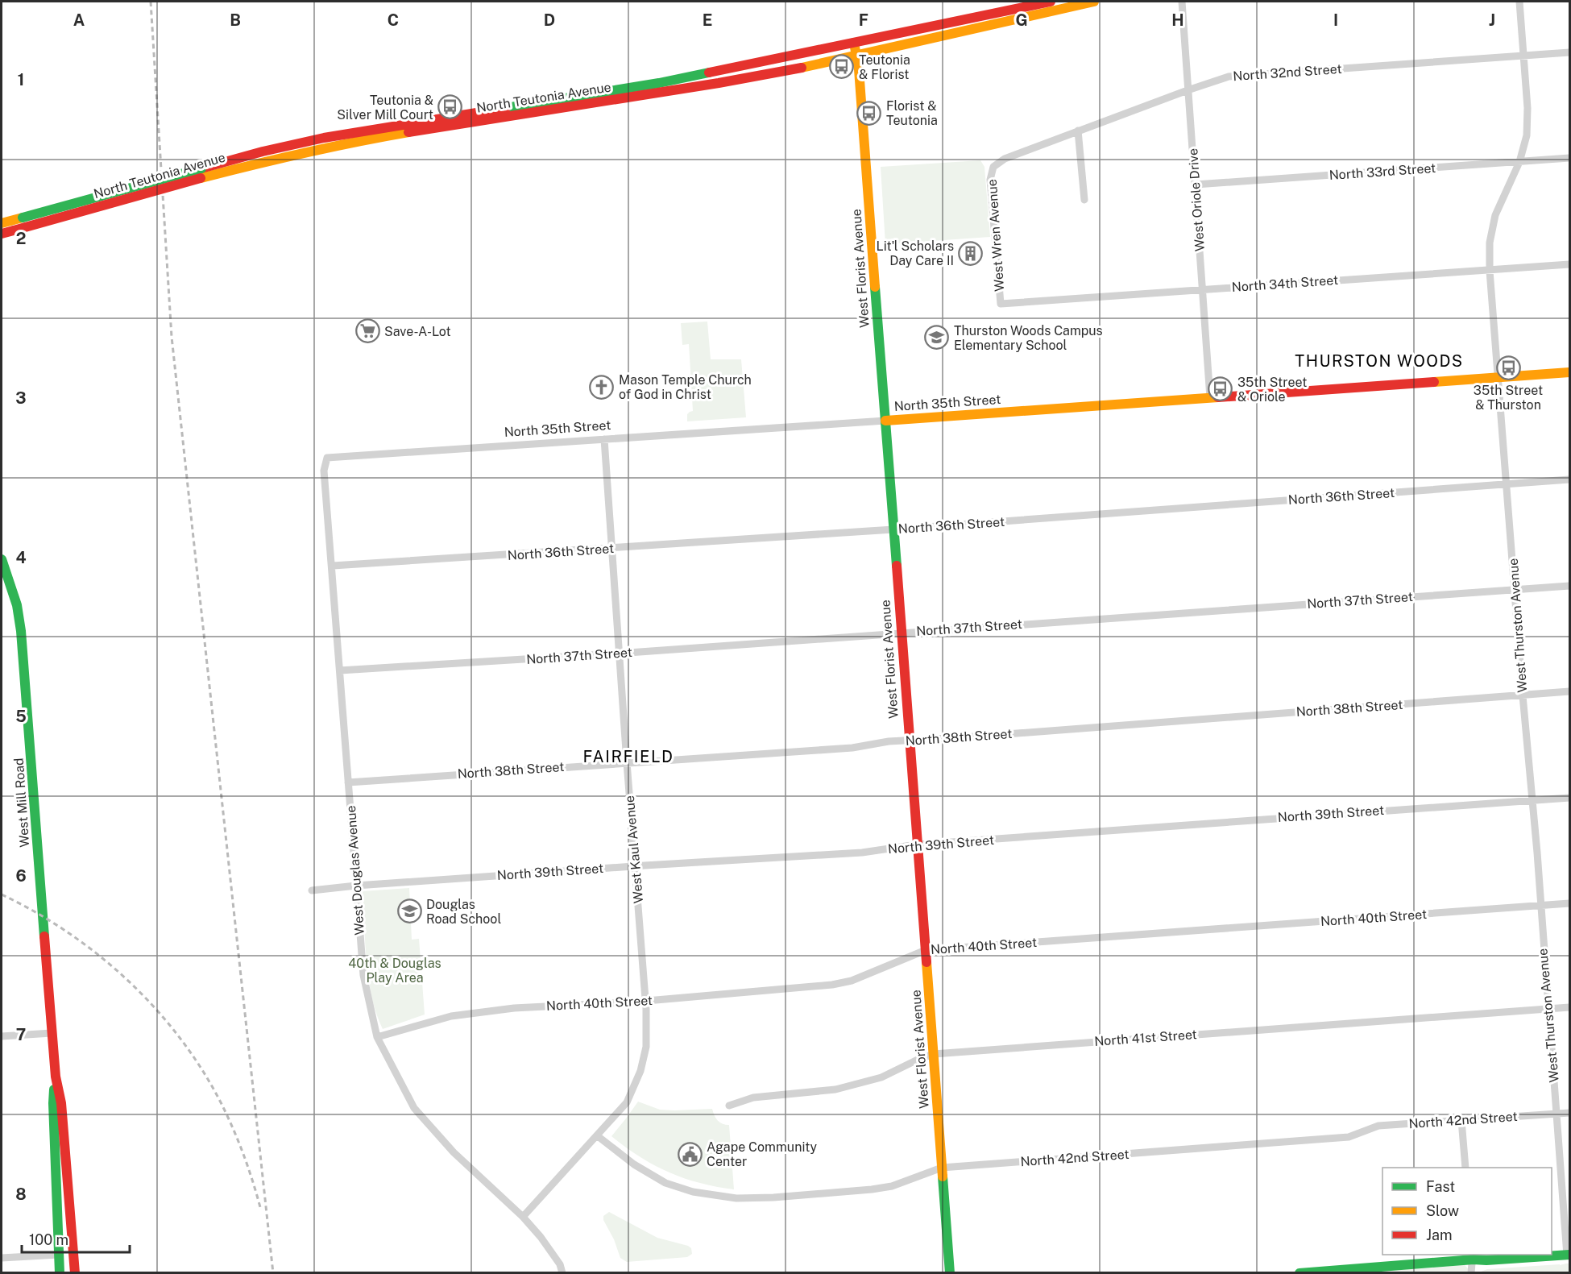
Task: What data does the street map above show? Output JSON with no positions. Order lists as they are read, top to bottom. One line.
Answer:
{"streets":{"main road":["North Teutonia Avenue","West Florist Avenue","North 35th Street","West Mill Road"],"street":["North 32nd Street","North 33rd Street","West Oriole Drive","West Wren Avenue","North 34th Street","North 36th Street","North 37th Street","West Thurston Avenue","North 38th Street","North 39th Street","West Kaul Avenue","West Douglas Avenue","North 40th Street","North 41st Street","North 42nd Street"]},"crossings":[["North 32nd Street","West Oriole Drive"],["North 32nd Street","West Wren Avenue"],["North 32nd Street","West Thurston Avenue"],["North Teutonia Avenue","West Florist Avenue"],["North 33rd Street","West Oriole Drive"],["North 33rd Street","West Thurston Avenue"],["West Oriole Drive","North 34th Street"],["West Oriole Drive","North 35th Street"],["West Wren Avenue","North 34th Street"],["West Florist Avenue","North 35th Street"],["West Florist Avenue","North 36th Street"],["West Florist Avenue","North 37th Street"],["West Florist Avenue","North 38th Street"],["West Florist Avenue","North 39th Street"],["West Florist Avenue","North 40th Street"],["West Florist Avenue","North 41st Street"],["West Florist Avenue","North 42nd Street"],["North 34th Street","West Thurston Avenue"],["North 35th Street","West Thurston Avenue"],["North 35th Street","West Kaul Avenue"],["North 35th Street","West Douglas Avenue"],["North 36th Street","West Thurston Avenue"],["North 36th Street","West Kaul Avenue"],["North 36th Street","West Douglas Avenue"],["North 37th Street","West Thurston Avenue"],["North 37th Street","West Kaul Avenue"],["North 37th Street","West Douglas Avenue"],["West Thurston Avenue","North 38th Street"],["West Thurston Avenue","North 39th Street"],["West Thurston Avenue","North 40th Street"],["West Thurston Avenue","North 41st Street"],["West Thurston Avenue","North 42nd Street"],["North 38th Street","West Kaul Avenue"],["North 38th Street","West Douglas Avenue"],["North 39th Street","West Kaul Avenue"],["North 39th Street","West Douglas Avenue"],["West Kaul Avenue","West Douglas Avenue"],["West Kaul Avenue","North 40th Street"],["West Kaul Avenue","North 42nd Street"],["West Douglas Avenue","North 40th Street"]],"districts":["THURSTON WOODS","FAIRFIELD"],"parks":["40th & Douglas Play Area"],"places":{"bus stop":["Teutonia & Florist","Teutonia & Silver Mill Court","Florist & Teutonia","35th Street & Thurston","35th Street & Oriole"],"building":["Lit'l Scholars Day Care II"],"supermarket":["Save-A-Lot"],"school or university":["Thurston Woods Campus Elementary School","Douglas Road School"],"church":["Mason Temple Church of God in Christ"],"public building":["Agape Community Center"]},"legend":["Fast","Slow","Jam"],"scale_bar":"100 m","grid":{"columns":["A","B","C","D","E","F","G","H","I","J"],"rows":["1","2","3","4","5","6","7","8"]}}
